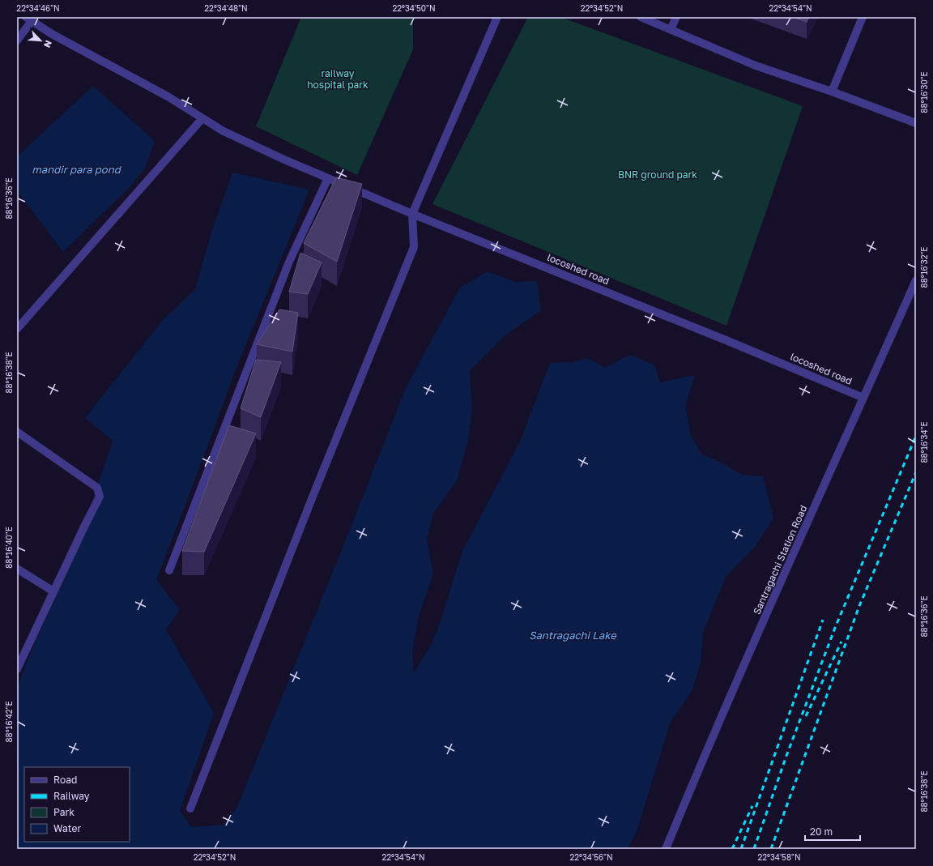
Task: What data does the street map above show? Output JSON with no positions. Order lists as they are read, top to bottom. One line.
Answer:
{"streets":{"street":["locoshed road","Santragachi Station Road"]},"crossings":[["locoshed road","Santragachi Station Road"]],"water":["mandir para pond","Santragachi Lake"],"parks":["railway hospital park","BNR ground park"],"legend":["Road","Railway","Park","Water"],"scale_bar":"20 m","north":"bottom right","coordinates":["22°34'46\"N","22°34'48\"N","22°34'50\"N","22°34'52\"N","22°34'54\"N","88°16'30\"E","88°16'36\"E","88°16'32\"E","88°16'38\"E","88°16'34\"E","88°16'40\"E","88°16'42\"E","22°34'56\"N","22°34'58\"N"]}
